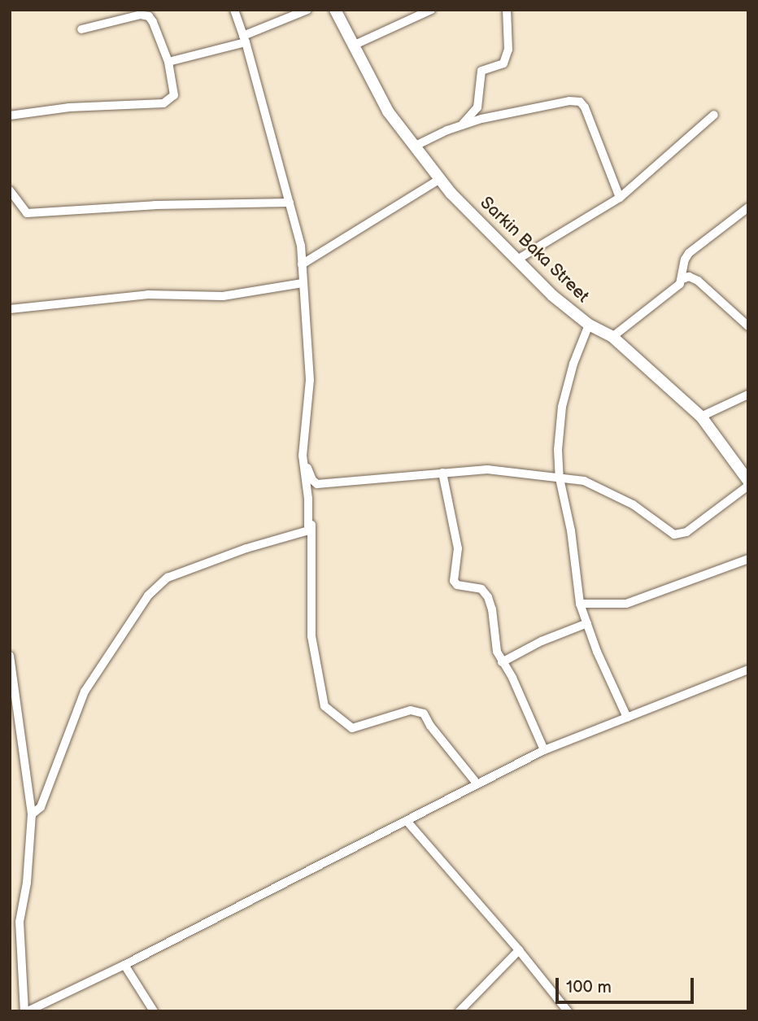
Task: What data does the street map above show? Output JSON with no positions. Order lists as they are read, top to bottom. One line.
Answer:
{"streets":{"street":["Sarkin Baka Street"]},"scale_bar":"100 m"}
